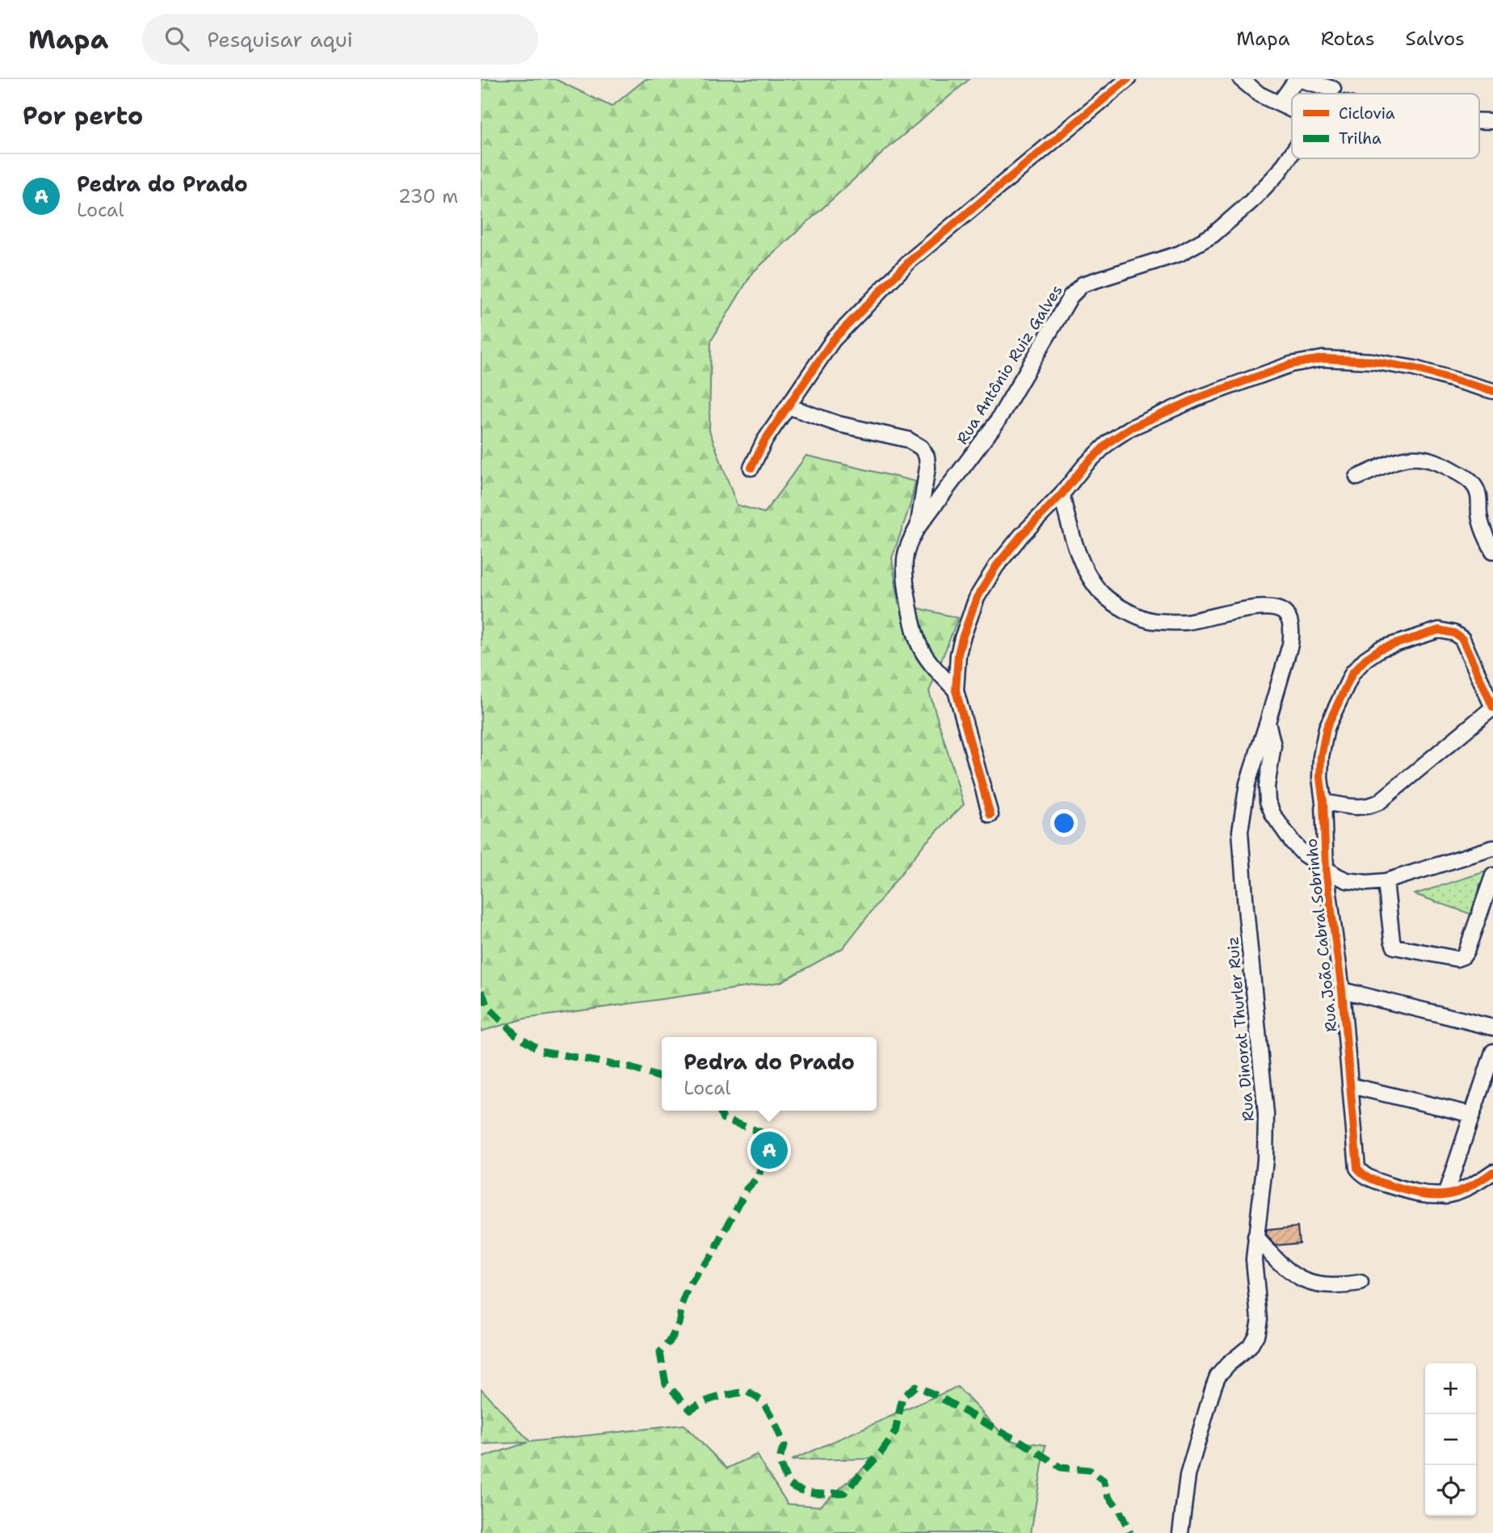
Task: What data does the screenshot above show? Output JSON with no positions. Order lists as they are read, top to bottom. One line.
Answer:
{"streets":{"street":["Rua Antônio Ruiz Galves","Rua João Cabral Sobrinho","Rua Dinorat Thurler Ruiz"]},"crossings":[["Rua João Cabral Sobrinho","Rua Dinorat Thurler Ruiz"]],"legend":["Ciclovia","Trilha"],"page":{"header":"Mapa","search":"Pesquisar aqui","nav":["Mapa","Rotas","Salvos"],"heading":"Por perto","list":[{"mark":"A","name":"Pedra do Prado","note":"Local","value":"230 m"}],"popup":["Pedra do Prado","Local"],"pins":"A","map_buttons":["+","−"]}}
